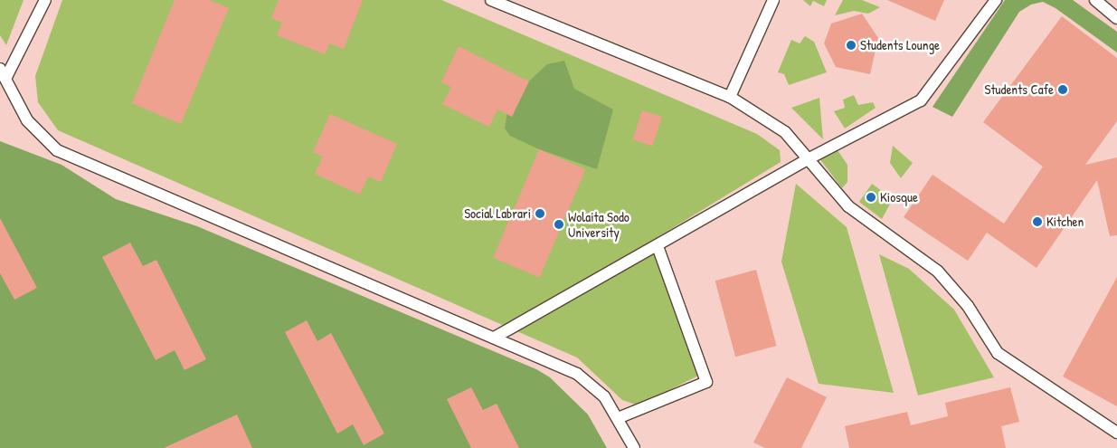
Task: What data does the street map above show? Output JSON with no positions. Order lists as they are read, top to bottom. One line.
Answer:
{"places":["Students Lounge","Students Cafe","Kiosque","Social Labrari","Kitchen","Wolaita Sodo University"]}
